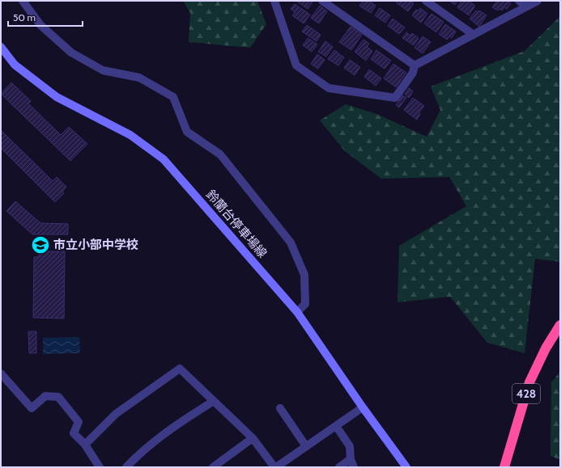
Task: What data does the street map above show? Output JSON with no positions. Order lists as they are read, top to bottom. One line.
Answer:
{"streets":{"highway":["428"],"main road":["鈴蘭台停車場線"]},"places":{"school or university":["市立小部中学校"]},"scale_bar":"50 m"}
